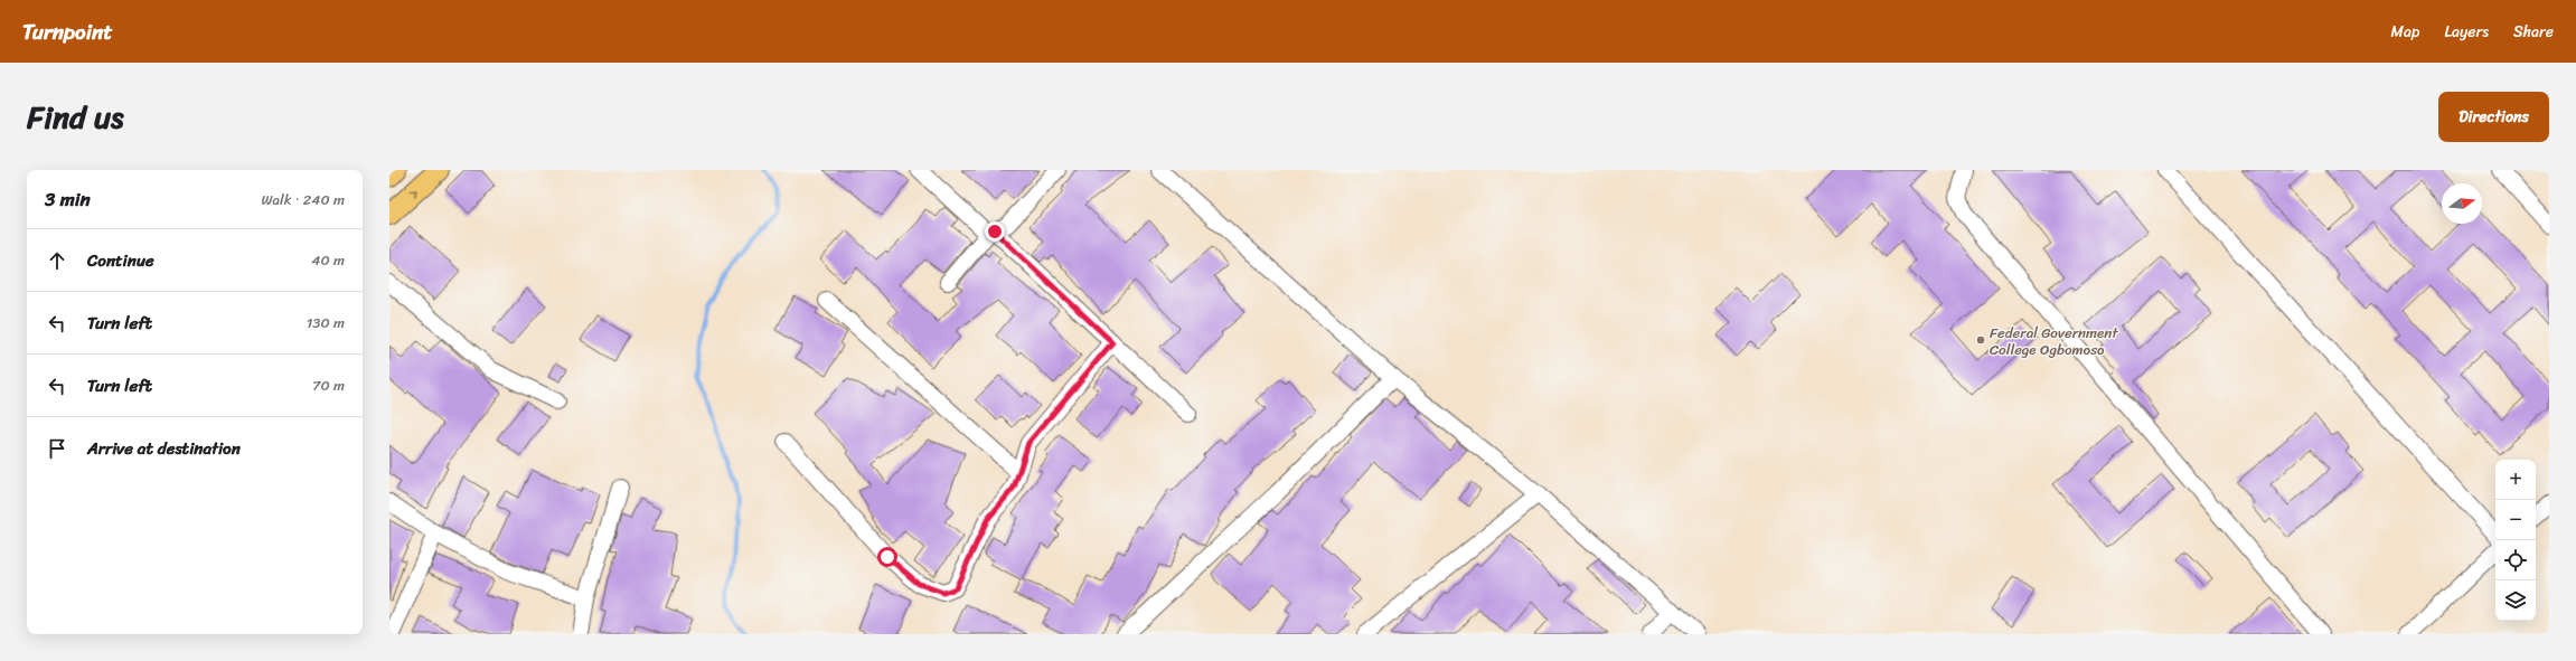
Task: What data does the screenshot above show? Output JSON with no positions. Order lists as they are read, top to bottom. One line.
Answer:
{"places":["Federal Government College Ogbomoso"],"north":"right","page":{"header":"Turnpoint","nav":["Map","Layers","Share"],"title":"Find us","buttons":"Directions","heading":["3 min","Walk · 240 m"],"list":[["Continue","40 m"],["Turn left","130 m"],["Turn left","70 m"],"Arrive at destination"],"map_buttons":["+","−"]}}
